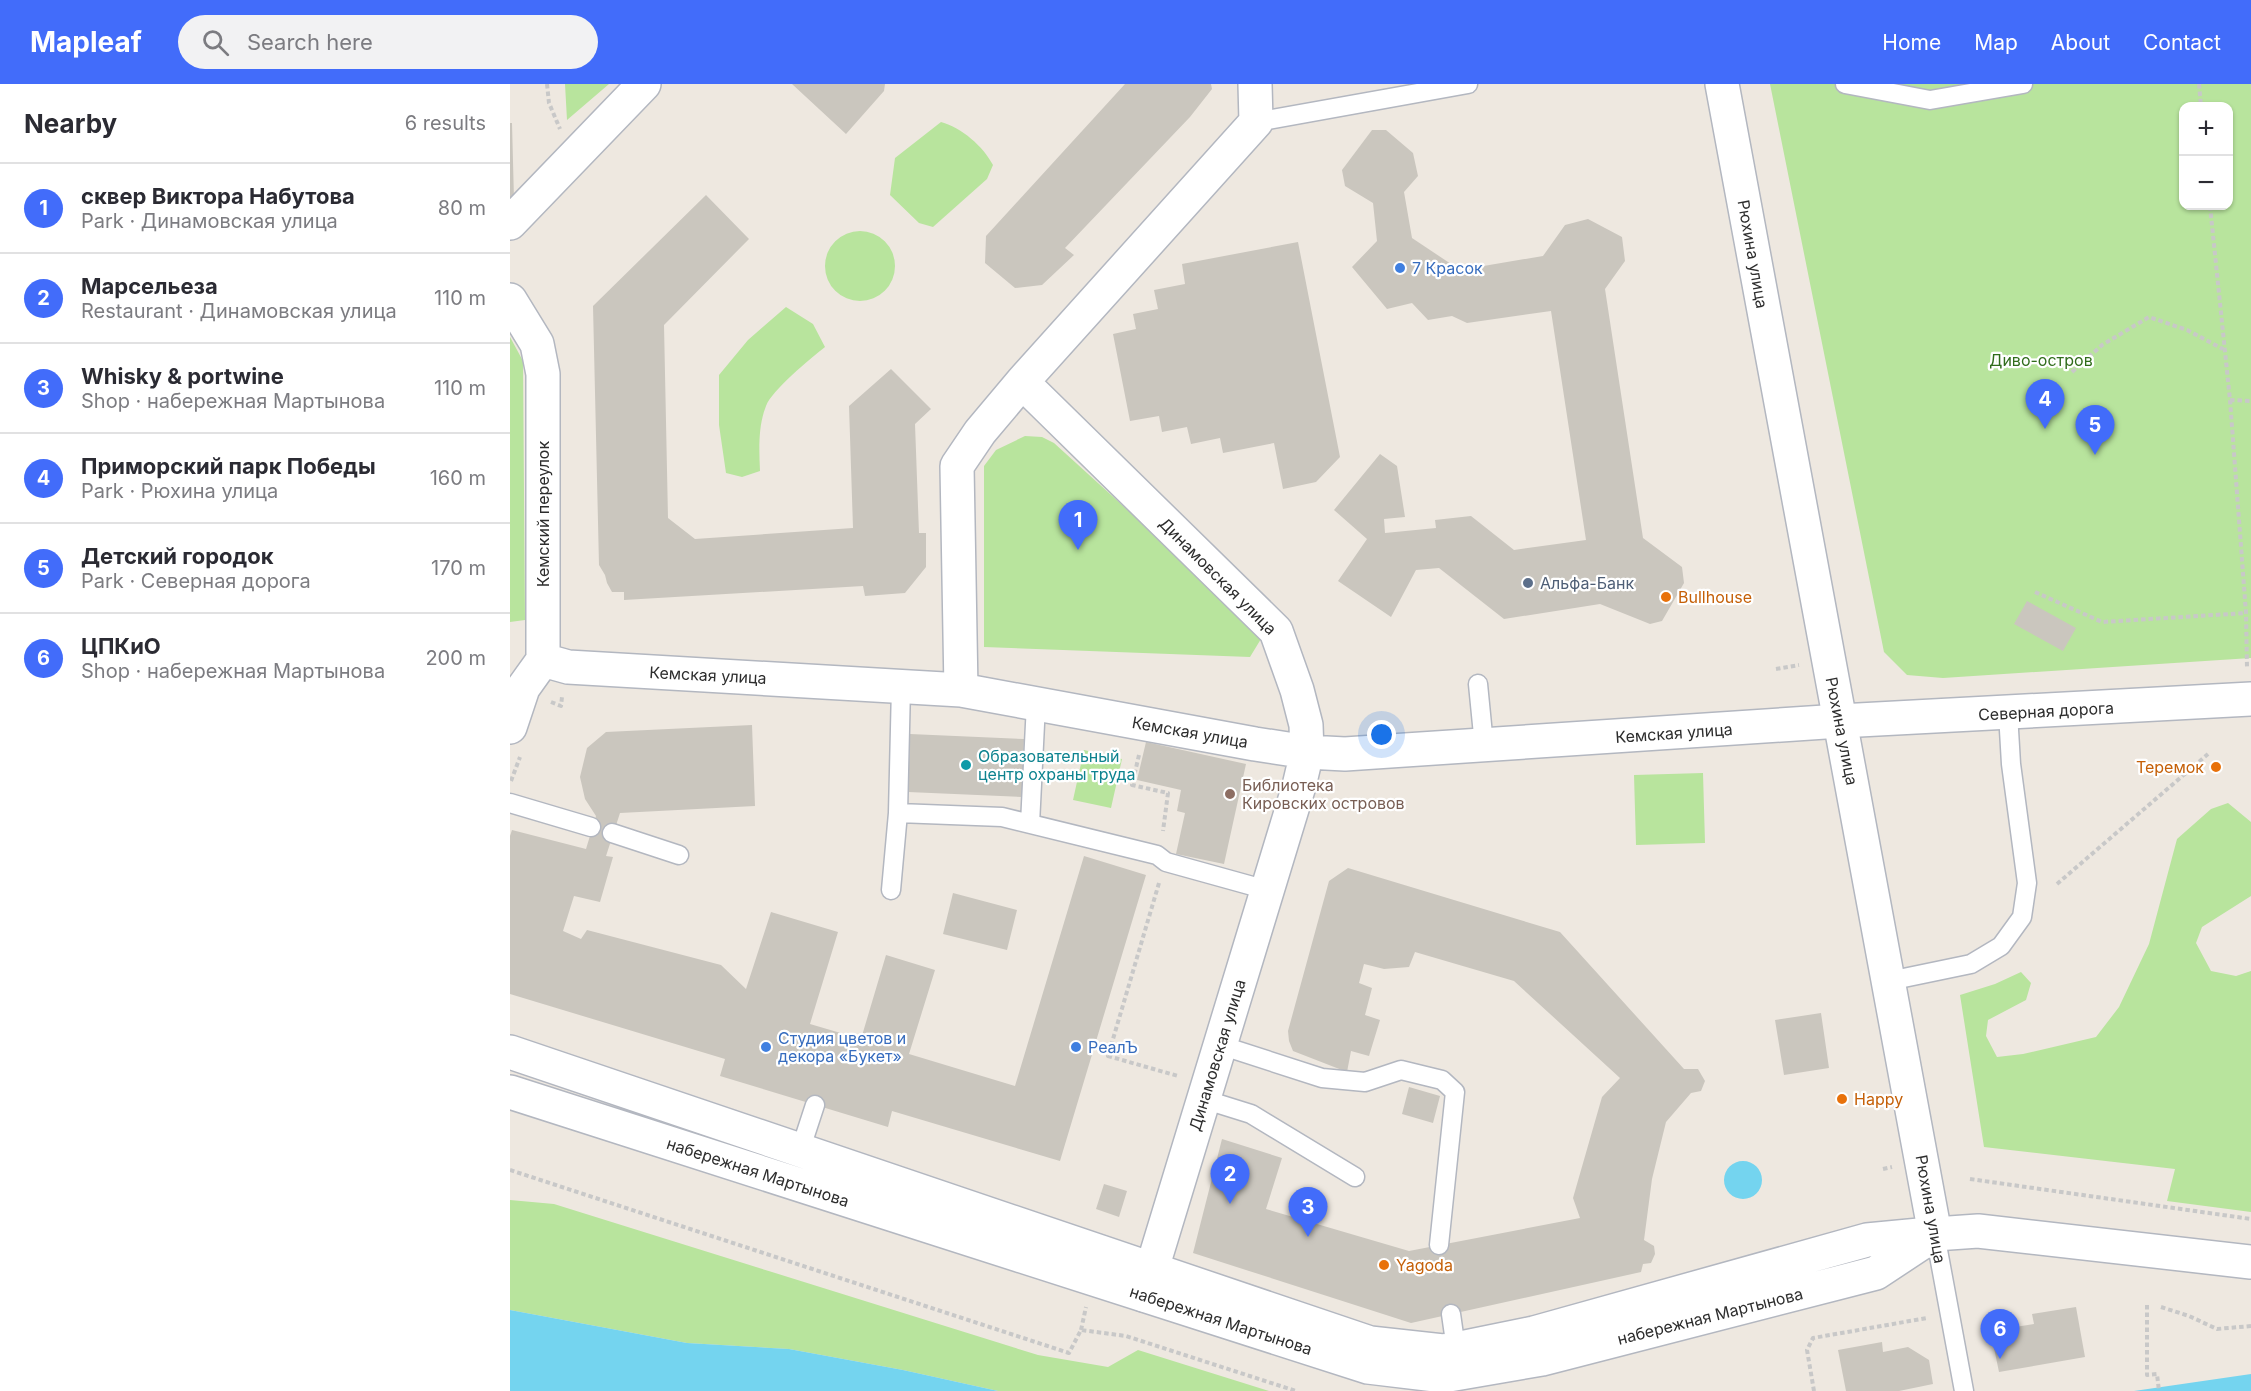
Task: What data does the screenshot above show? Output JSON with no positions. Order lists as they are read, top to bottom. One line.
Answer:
{"streets":{"street":["Рюхина улица","Кемский переулок","Динамовская улица","Кемская улица","Северная дорога","набережная Мартынова"]},"crossings":[["Рюхина улица","Кемская улица"],["Рюхина улица","Северная дорога"],["Рюхина улица","набережная Мартынова"],["Кемский переулок","Кемская улица"],["Динамовская улица","Кемская улица"],["Динамовская улица","набережная Мартынова"],["Кемская улица","Северная дорога"]],"parks":["Диво-остров"],"places":["7 Красок","Альфа-Банк","Bullhouse","Образовательный центр охраны труда","Теремок","Библиотека Кировских островов","Студия цветов и декора «Букет»","РеалЪ","Happy","Yagoda"],"page":{"header":"Mapleaf","search":"Search here","nav":["Home","Map","About","Contact"],"heading":["Nearby","6 results"],"map_buttons":["+","−"],"list":[{"mark":"1","name":"сквер Виктора Набутова","note":"Park · Динамовская улица","value":"80 m"},{"mark":"2","name":"Марсельеза","note":"Restaurant · Динамовская улица","value":"110 m"},{"mark":"3","name":"Whisky & portwine","note":"Shop · набережная Мартынова","value":"110 m"},{"mark":"4","name":"Приморский парк Победы","note":"Park · Рюхина улица","value":"160 m"},{"mark":"5","name":"Детский городок","note":"Park · Северная дорога","value":"170 m"},{"mark":"6","name":"ЦПКиО","note":"Shop · набережная Мартынова","value":"200 m"}],"pins":["4","5","1","2","3","6"]}}
